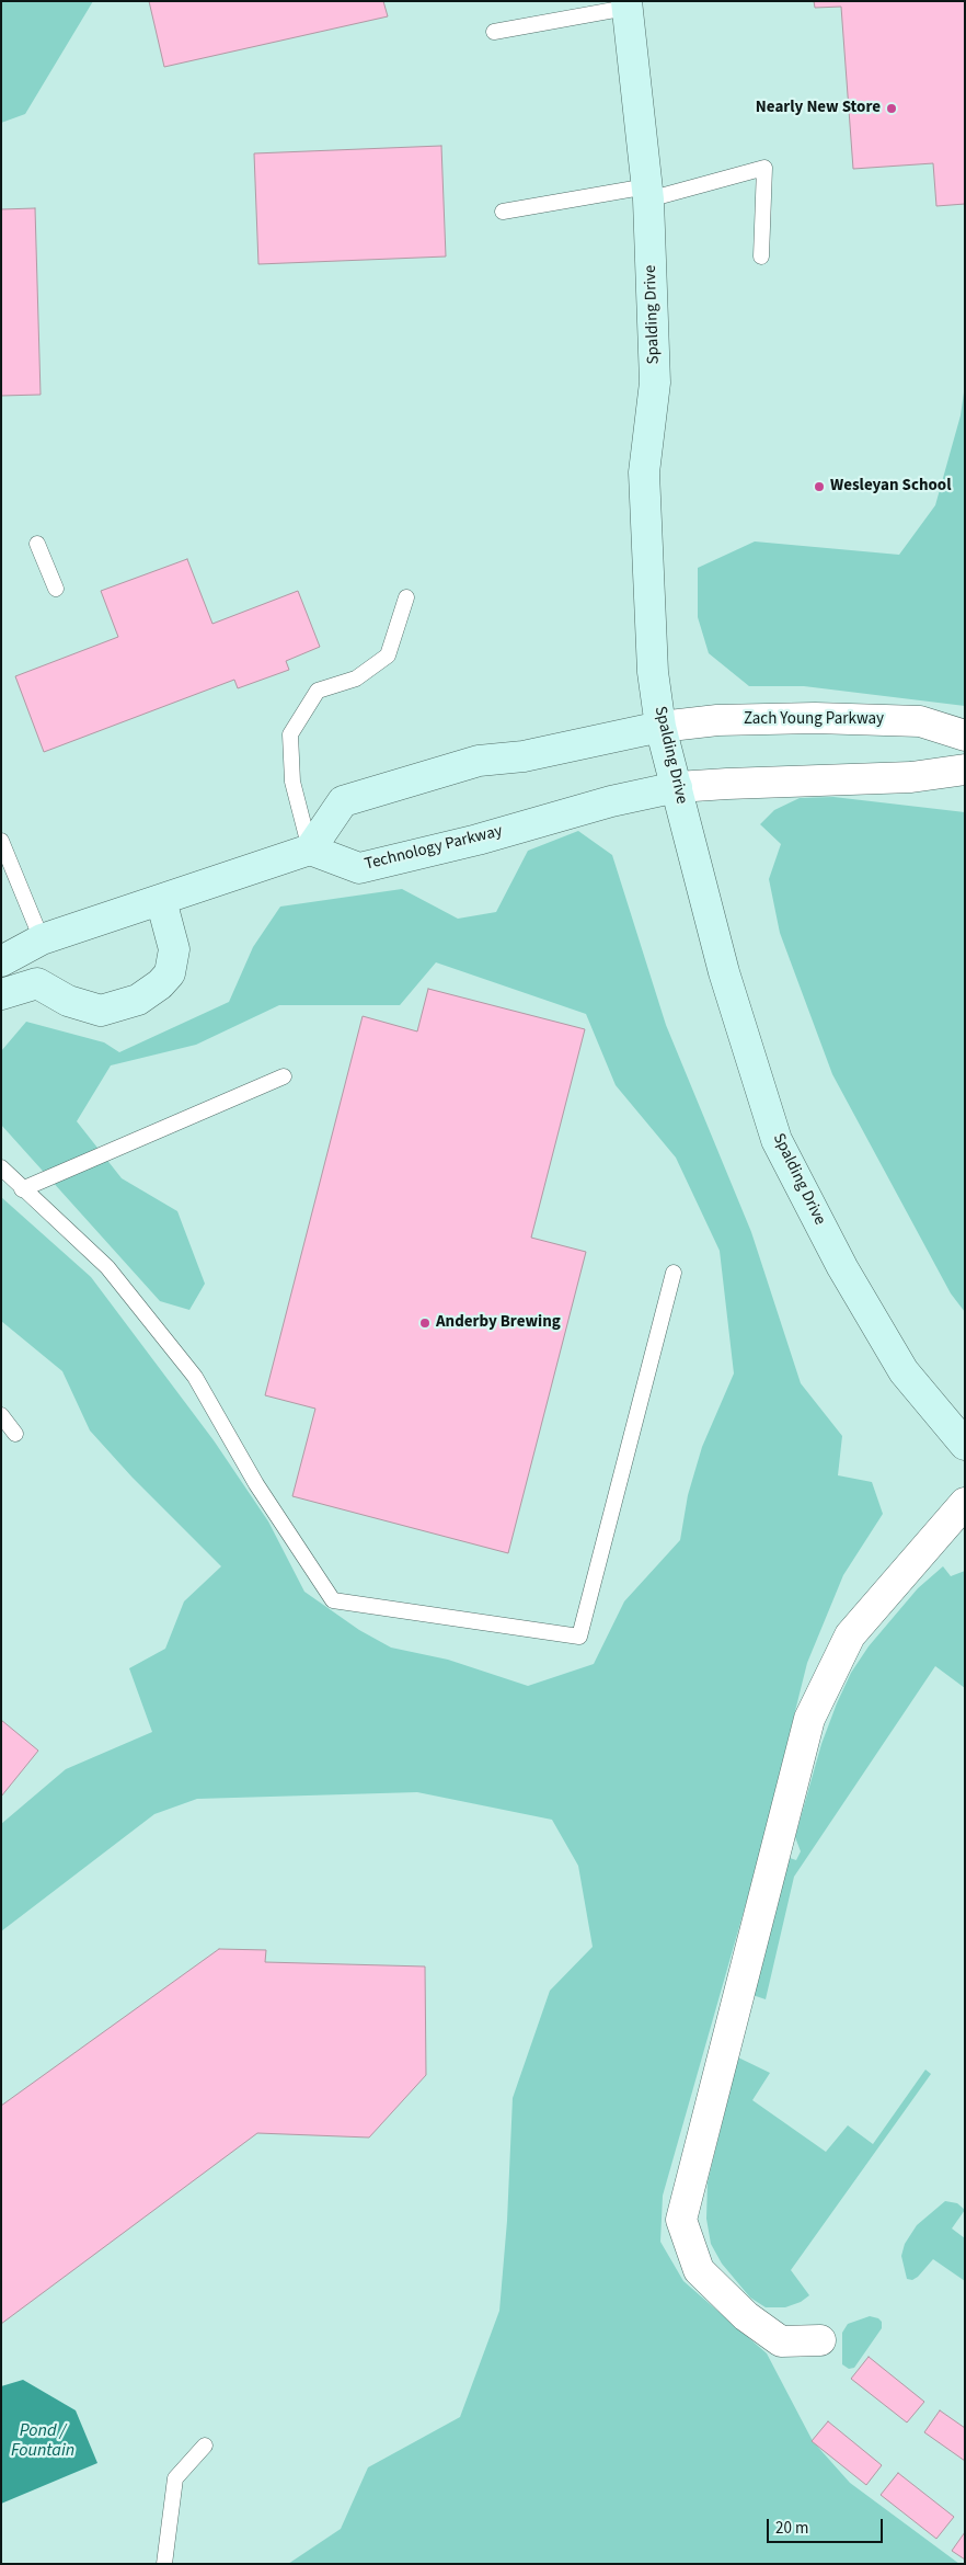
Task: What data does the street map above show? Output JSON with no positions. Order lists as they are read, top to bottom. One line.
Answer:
{"streets":{"main road":["Spalding Drive","Technology Parkway"],"street":["Zach Young Parkway"]},"crossings":[["Spalding Drive","Zach Young Parkway"],["Spalding Drive","Technology Parkway"]],"water":["Pond / Fountain"],"places":["Nearly New Store","Wesleyan School","Anderby Brewing"],"scale_bar":"20 m"}
